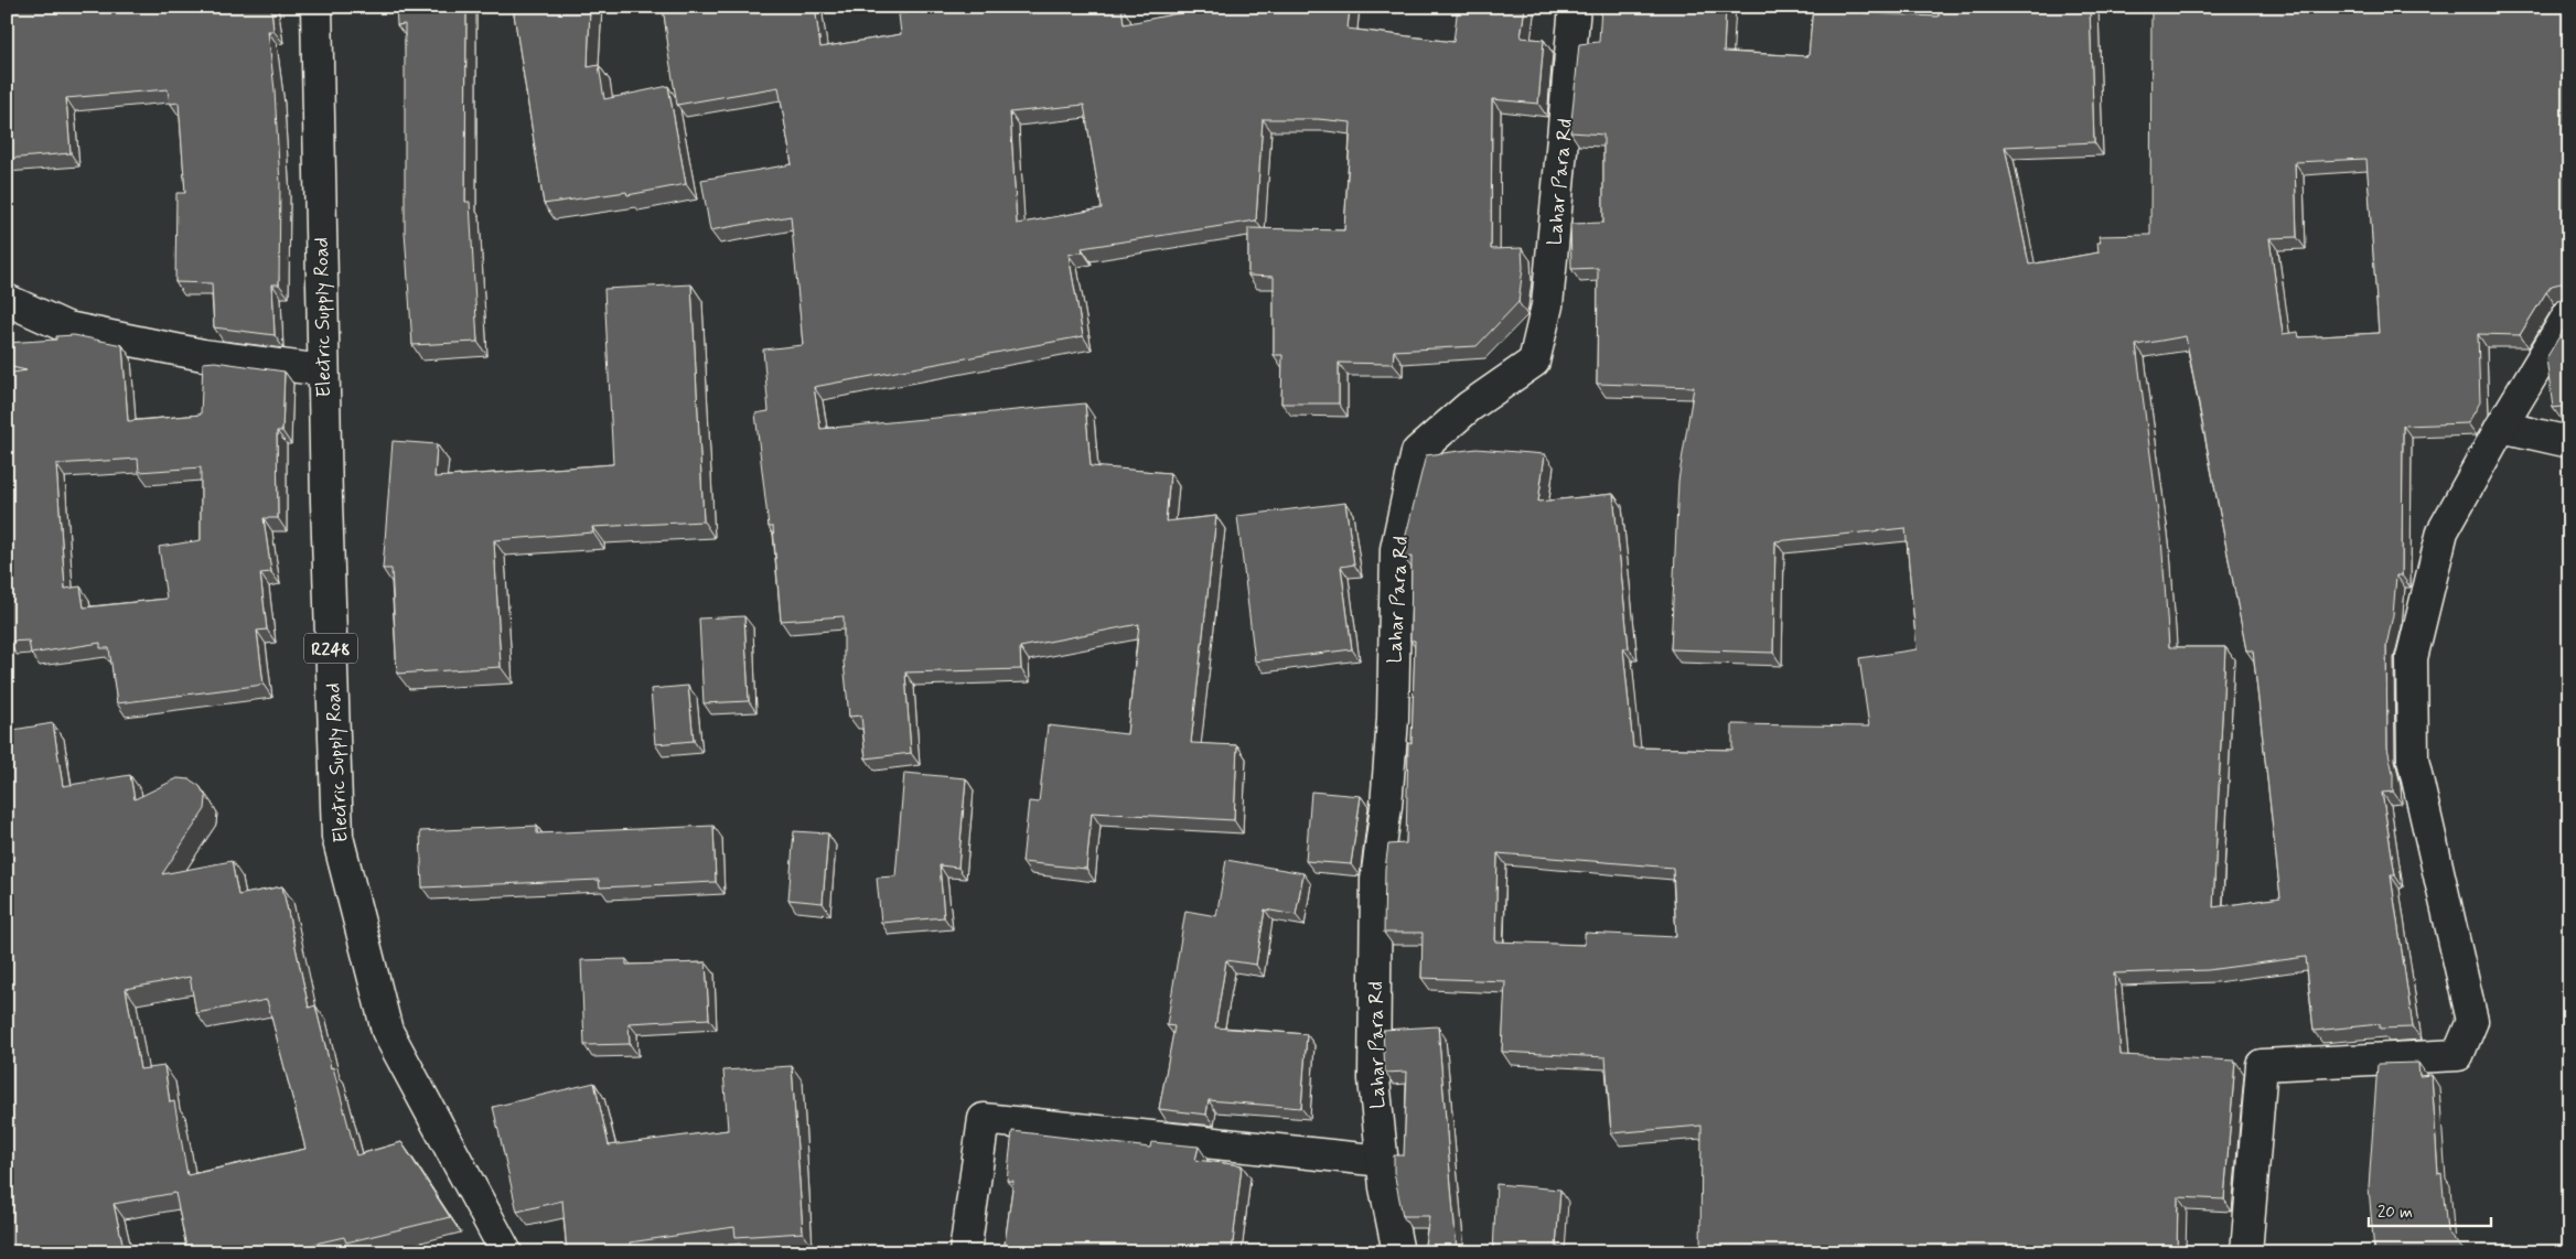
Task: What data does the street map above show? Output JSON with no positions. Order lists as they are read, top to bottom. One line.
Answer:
{"streets":{"street":["Lahar Para Rd","Electric Supply Road","R248"]},"scale_bar":"20 m"}
